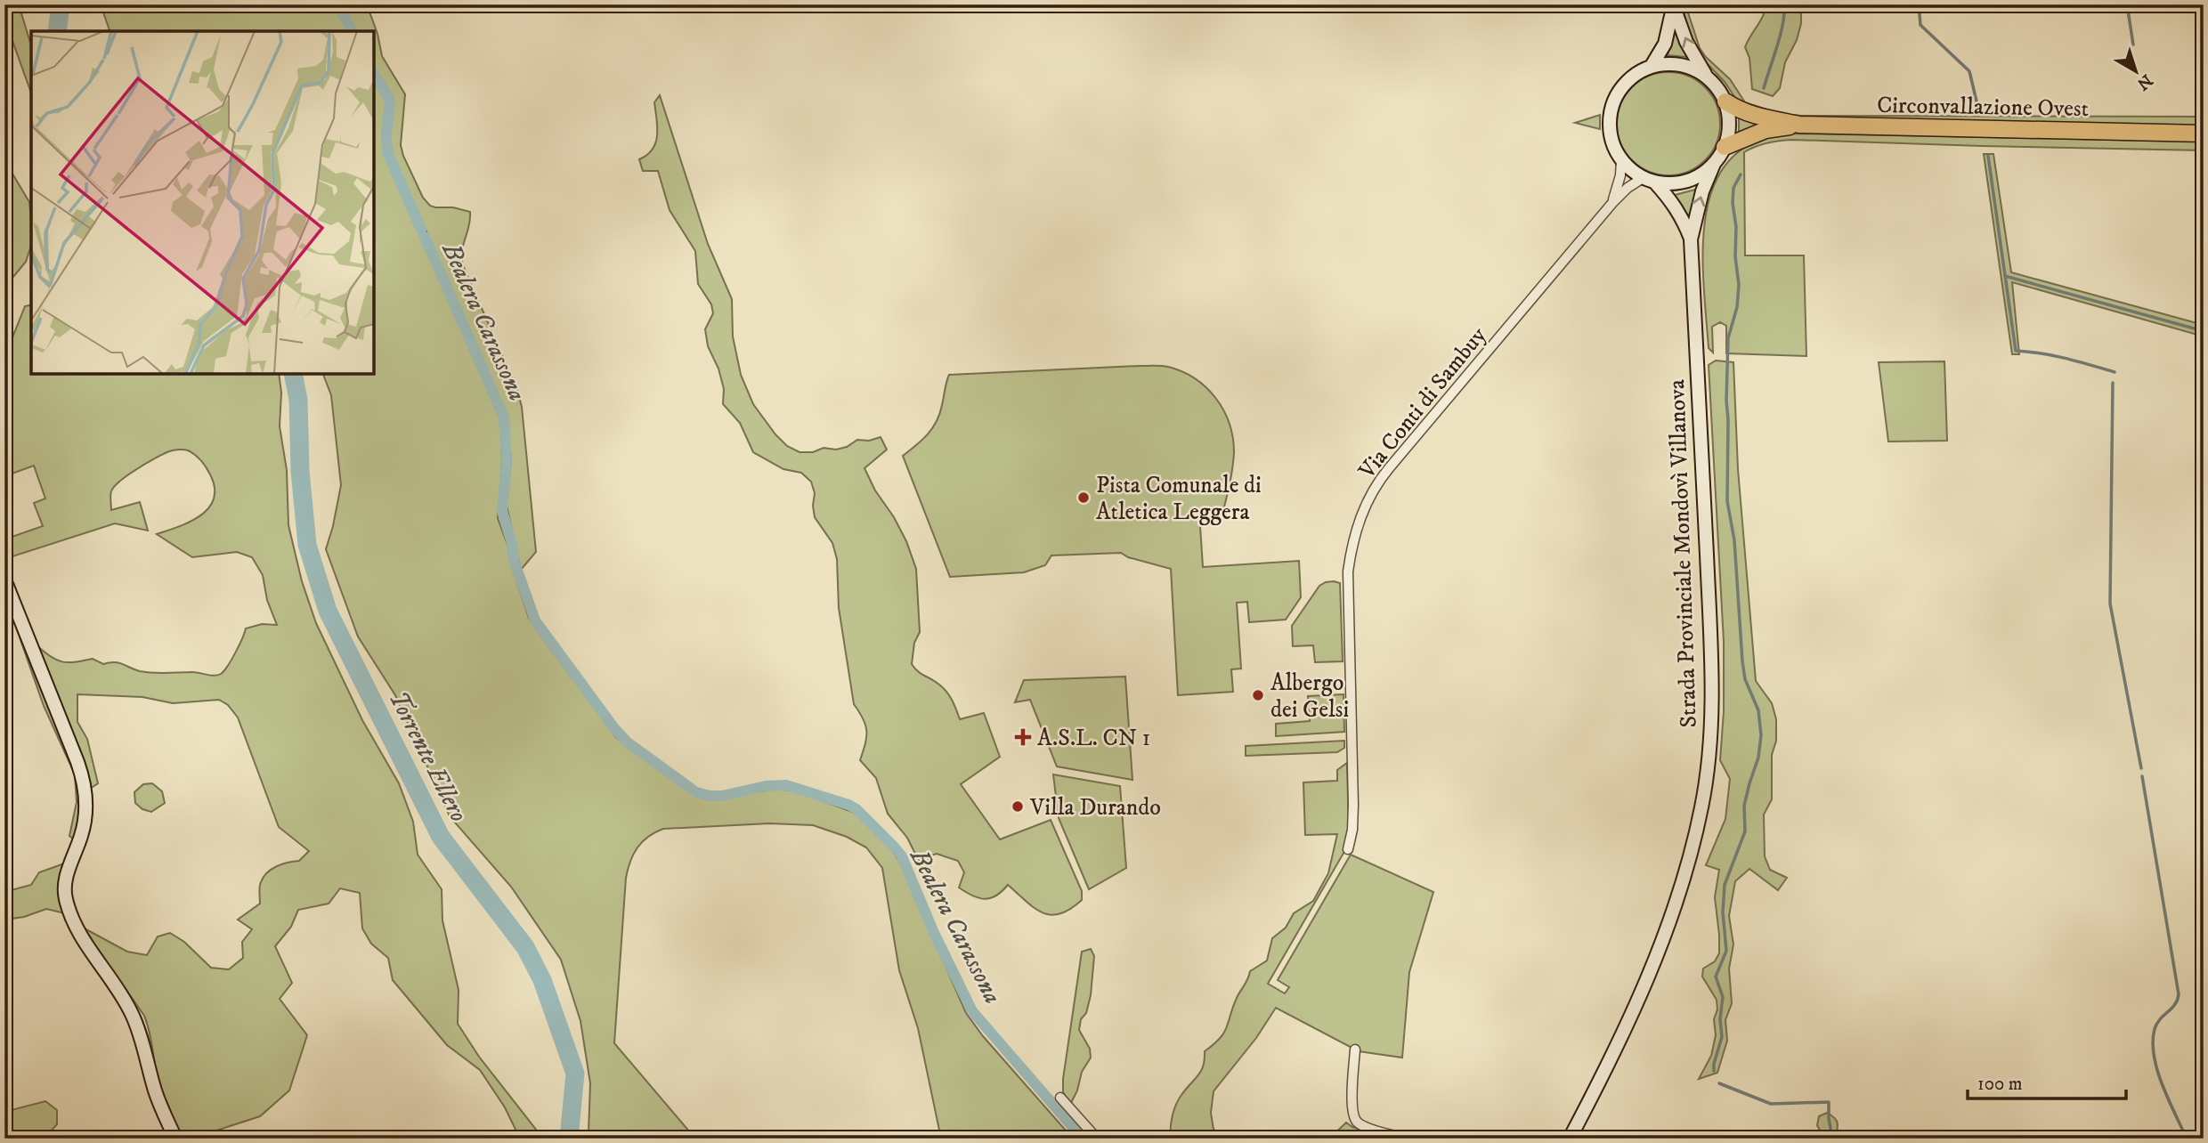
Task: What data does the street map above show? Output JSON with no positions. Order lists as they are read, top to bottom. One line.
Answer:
{"streets":{"highway":["Circonvallazione Ovest"],"main road":["Strada Provinciale Mondovì Villanova"],"street":["Via Conti di Sambuy"]},"crossings":[["Via Conti di Sambuy","Strada Provinciale Mondovì Villanova"]],"water":["Bealera Carassona","Torrente Ellero"],"places":{"other":["Pista Comunale di Atletica Leggera","Albergo dei Gelsi","Villa Durando"],"health":["A.S.L. CN 1"]},"scale_bar":"100 m","north":"bottom right"}
